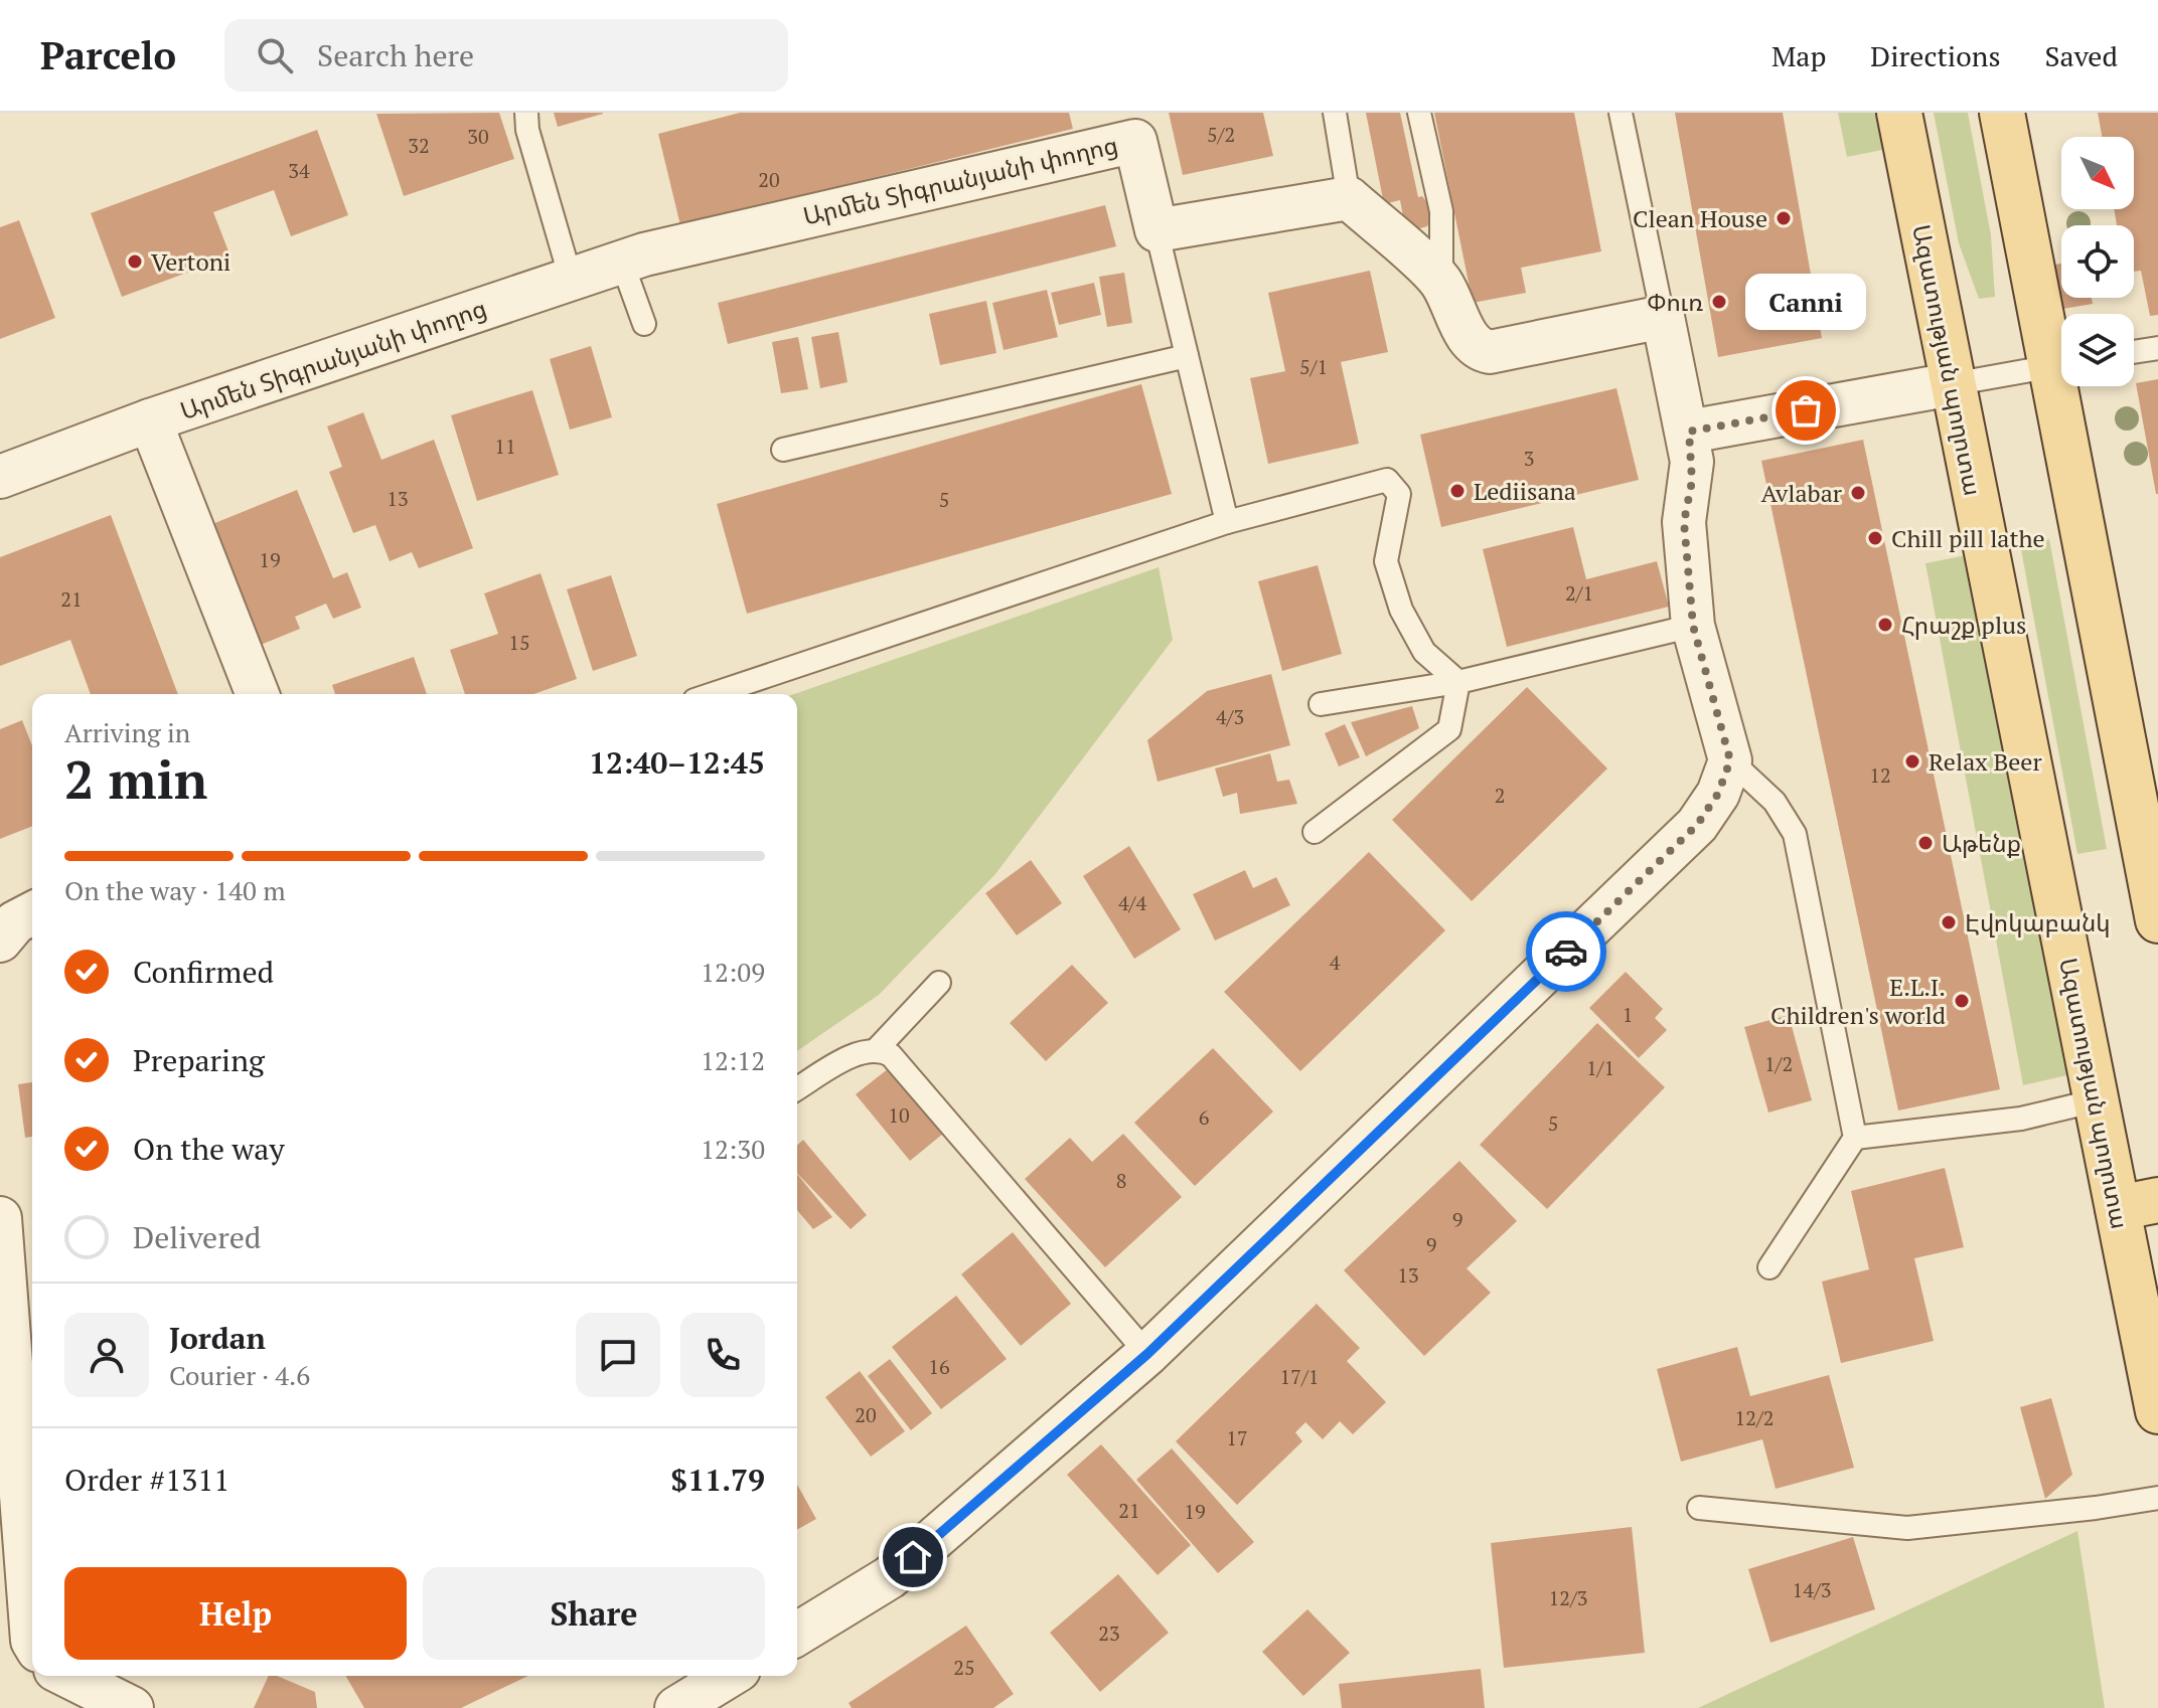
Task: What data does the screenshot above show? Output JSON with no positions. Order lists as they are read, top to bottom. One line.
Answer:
{"streets":{"main road":["Ազատության պողոտա"],"street":["Արմեն Տիգրանյանի փողոց"]},"places":["Clean House","Vertoni","Փուռ","Canni","Lediisana","Avlabar","Chill pill lathe","Հրաշք plus","Relax Beer","Աթենք","Էվոկաբանկ","E.L.I. Children's world"],"house_numbers":["5/2","30","32","34","20","5/1","11","3","13","5","19","2/1","21","15","4/3","12","2","4/4","4","1","1/2","1/1","10","6","5","8","9","9","13","16","17/1","20","12/2","17","21","19","14/3","12/3","23","25"],"north":"bottom right","page":{"header":"Parcelo","search":"Search here","nav":["Map","Directions","Saved"],"bubble":"Canni","heading":["2 min","Arriving in","12:40–12:45"],"panel":["Jordan","Courier · 4.6","Order #1311","$11.79"],"bar":"On the way · 140 m","list":[["Confirmed","12:09"],["Preparing","12:12"],["On the way","12:30"],"Delivered"],"buttons":["Help","Share"]}}
